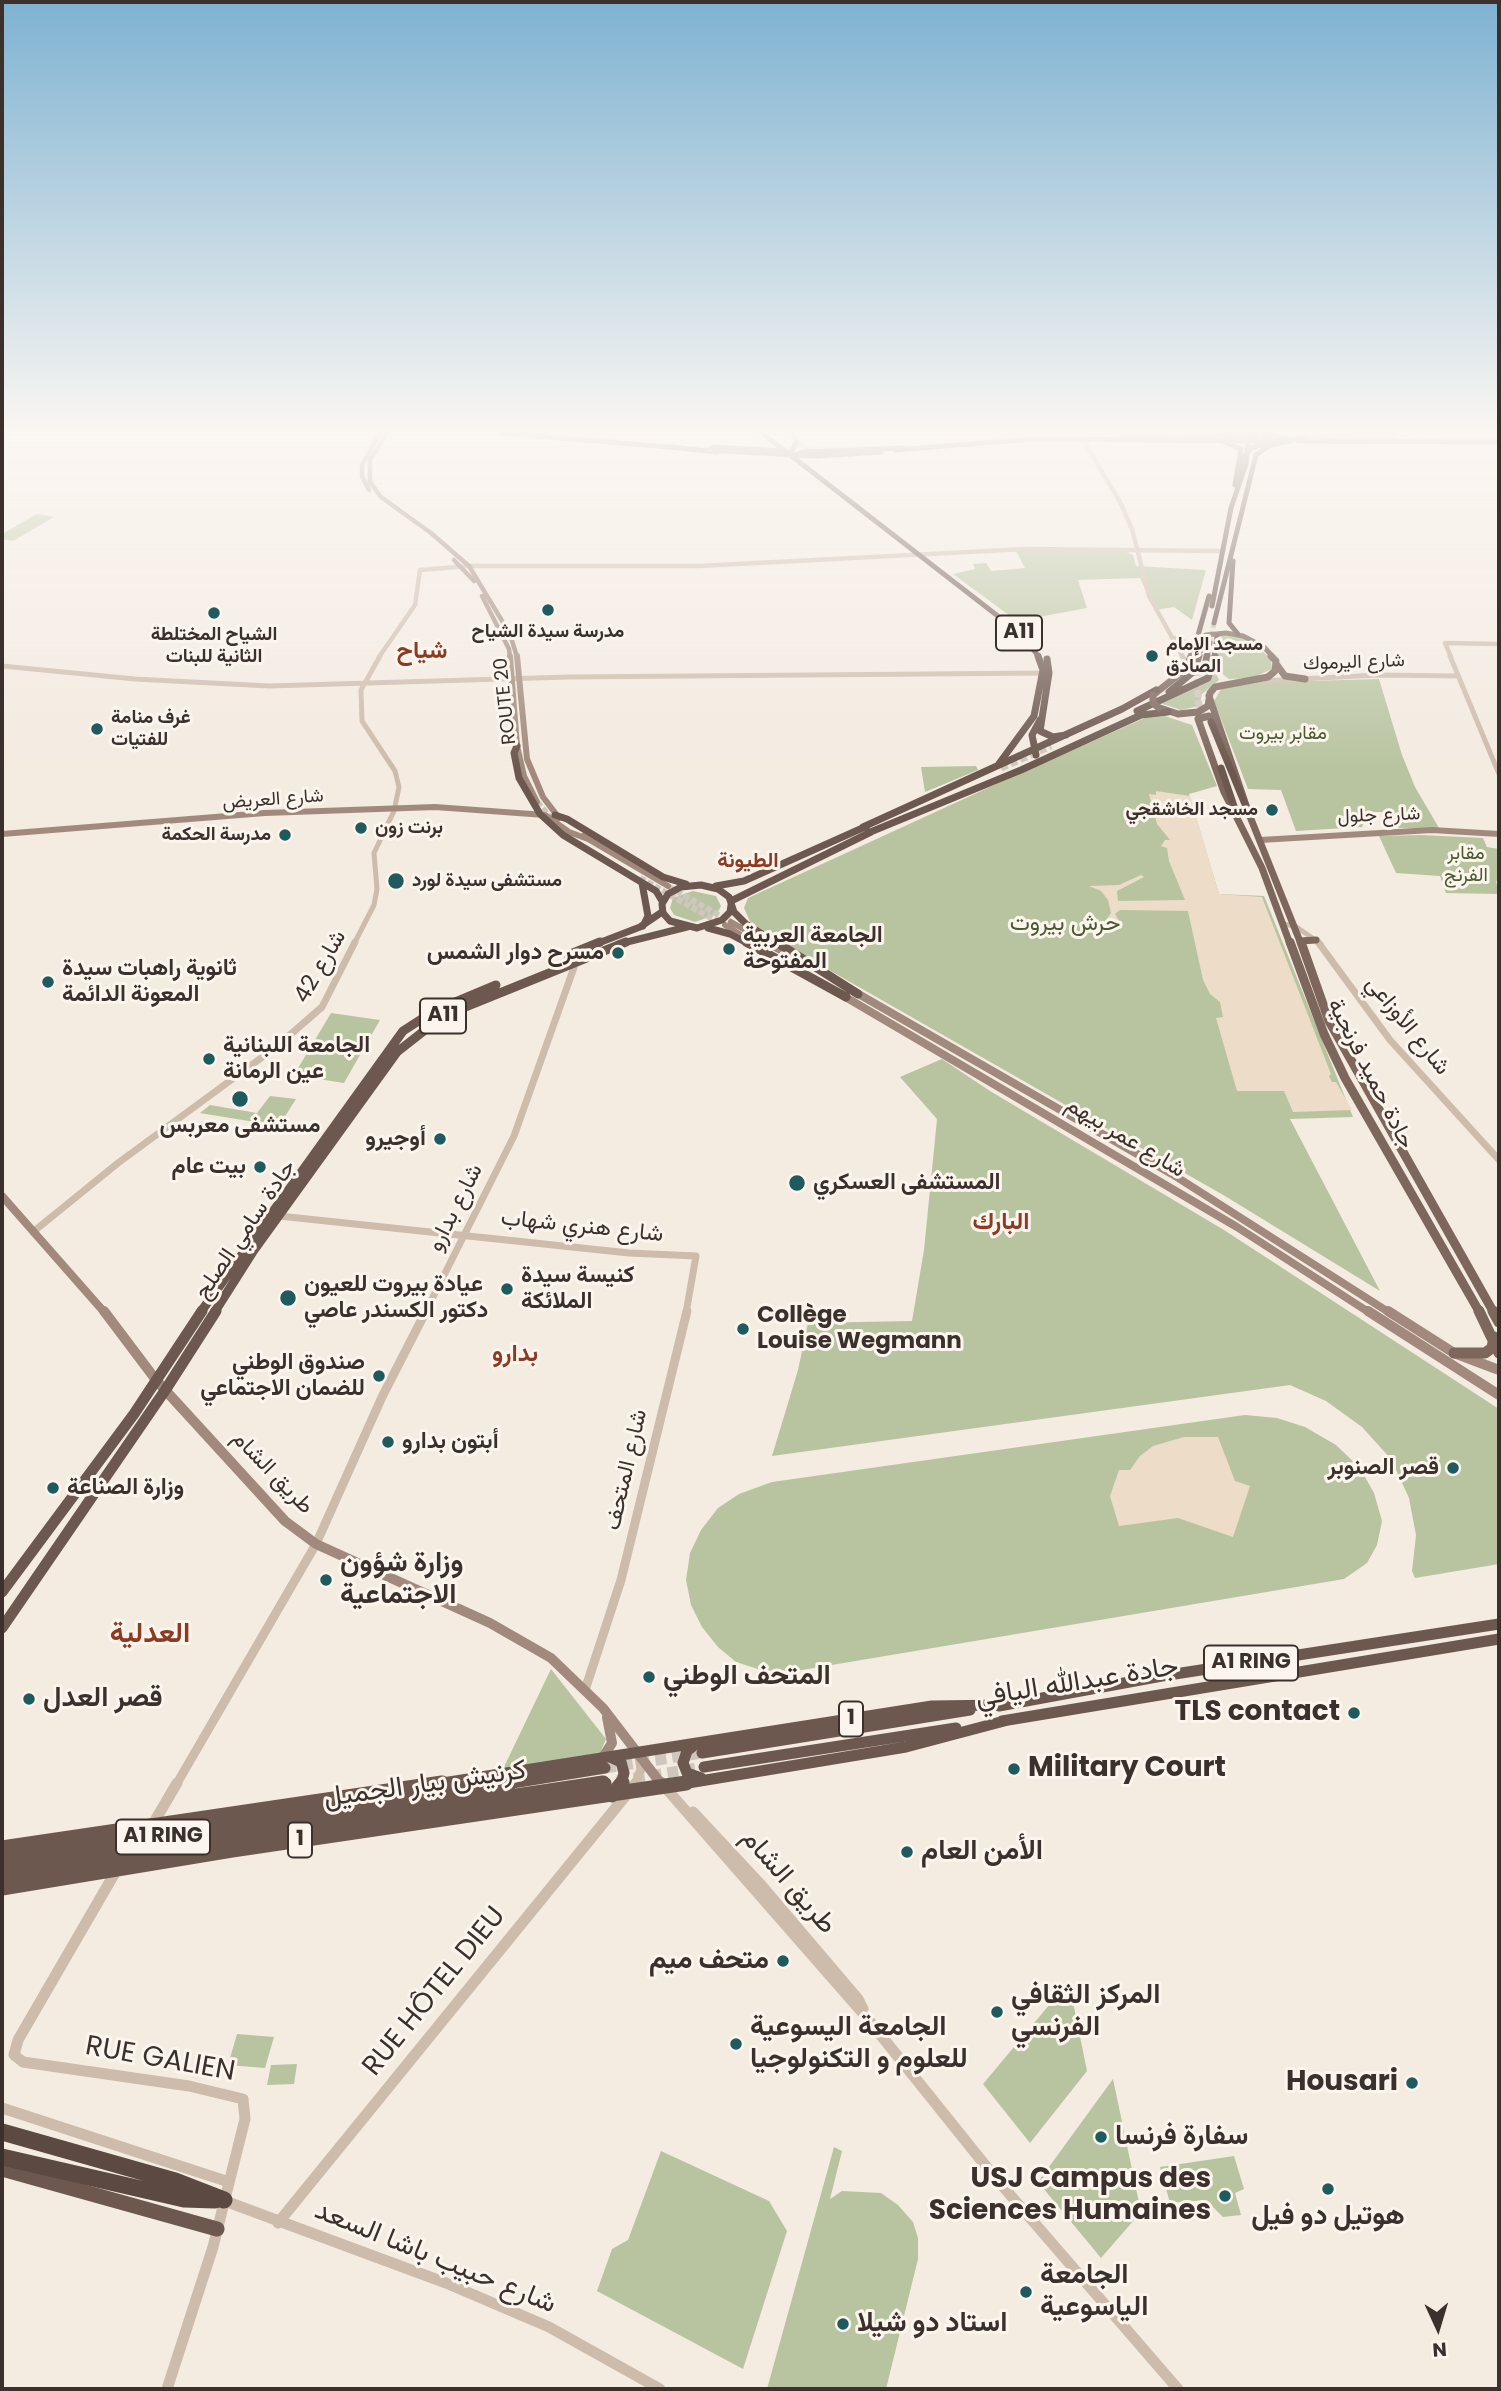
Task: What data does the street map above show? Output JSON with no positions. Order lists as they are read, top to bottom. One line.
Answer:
{"streets":{"highway":["A11","جادة حميد فرنجية","جادة سامي الصلح","A1 RING","جادة عبدالله اليافي","1","كرنيش بيار الجميل"],"main road":["ROUTE 20","شارع العريض","شارع جلول","شارع عمر بيهم","طريق الشام"],"street":["شارع اليرموك","شارع 42","شارع الأوزاعي","شارع بدارو","شارع هنري شهاب","شارع المتحف","RUE HÔTEL DIEU","RUE GALIEN","شارع حبيب باشا السعد"]},"crossings":[["A11","جادة سامي الصلح"],["شارع العريض","شارع 42"],["شارع جلول","جادة حميد فرنجية"],["شارع 42","طريق الشام"],["شارع الأوزاعي","جادة حميد فرنجية"],["شارع بدارو","شارع هنري شهاب"],["شارع بدارو","جادة سامي الصلح"],["شارع بدارو","طريق الشام"],["شارع هنري شهاب","جادة سامي الصلح"],["شارع هنري شهاب","شارع المتحف"],["جادة سامي الصلح","طريق الشام"],["شارع المتحف","طريق الشام"],["طريق الشام","1"],["1","كرنيش بيار الجميل"],["1","RUE GALIEN"],["RUE HÔTEL DIEU","شارع حبيب باشا السعد"],["RUE GALIEN","شارع حبيب باشا السعد"]],"districts":["شياح","الطيونة","البارك","بدارو","العدلية"],"parks":["مقابر بيروت","مقابر الفرنج","حرش بيروت"],"places":["مدرسة سيدة الشياح","الشياح المختلطة الثانية للبنات","مسجد الإمام الصادق","غرف منامة للفتيات","مسجد الخاشقجي","برنت زون","مدرسة الحكمة","مستشفى سيدة لورد","الجامعة العربية المفتوحة","مسرح دوار الشمس","ثانوية راهبات سيدة المعونة الدائمة","الجامعة اللبنانية عين الرمانة","مستشفى معربس","أوجيرو","بيت عام","المستشفى العسكري","كنيسة سيدة الملائكة","عيادة بيروت للعيون دكتور الكسندر عاصي","Collège Louise Wegmann","صندوق الوطني للضمان الاجتماعي","أبتون بدارو","قصر الصنوبر","وزارة الصناعة","وزارة شؤون الاجتماعية","المتحف الوطني","قصر العدل","TLS contact","Military Court","الأمن العام","متحف ميم","المركز الثقافي الفرنسي","الجامعة اليسوعية للعلوم و التكنولوجيا","Housari","سفارة فرنسا","هوتيل دو فيل","USJ Campus des Sciences Humaines","الجامعة الياسوعية","استاد دو شيلا"],"north":"bottom"}
